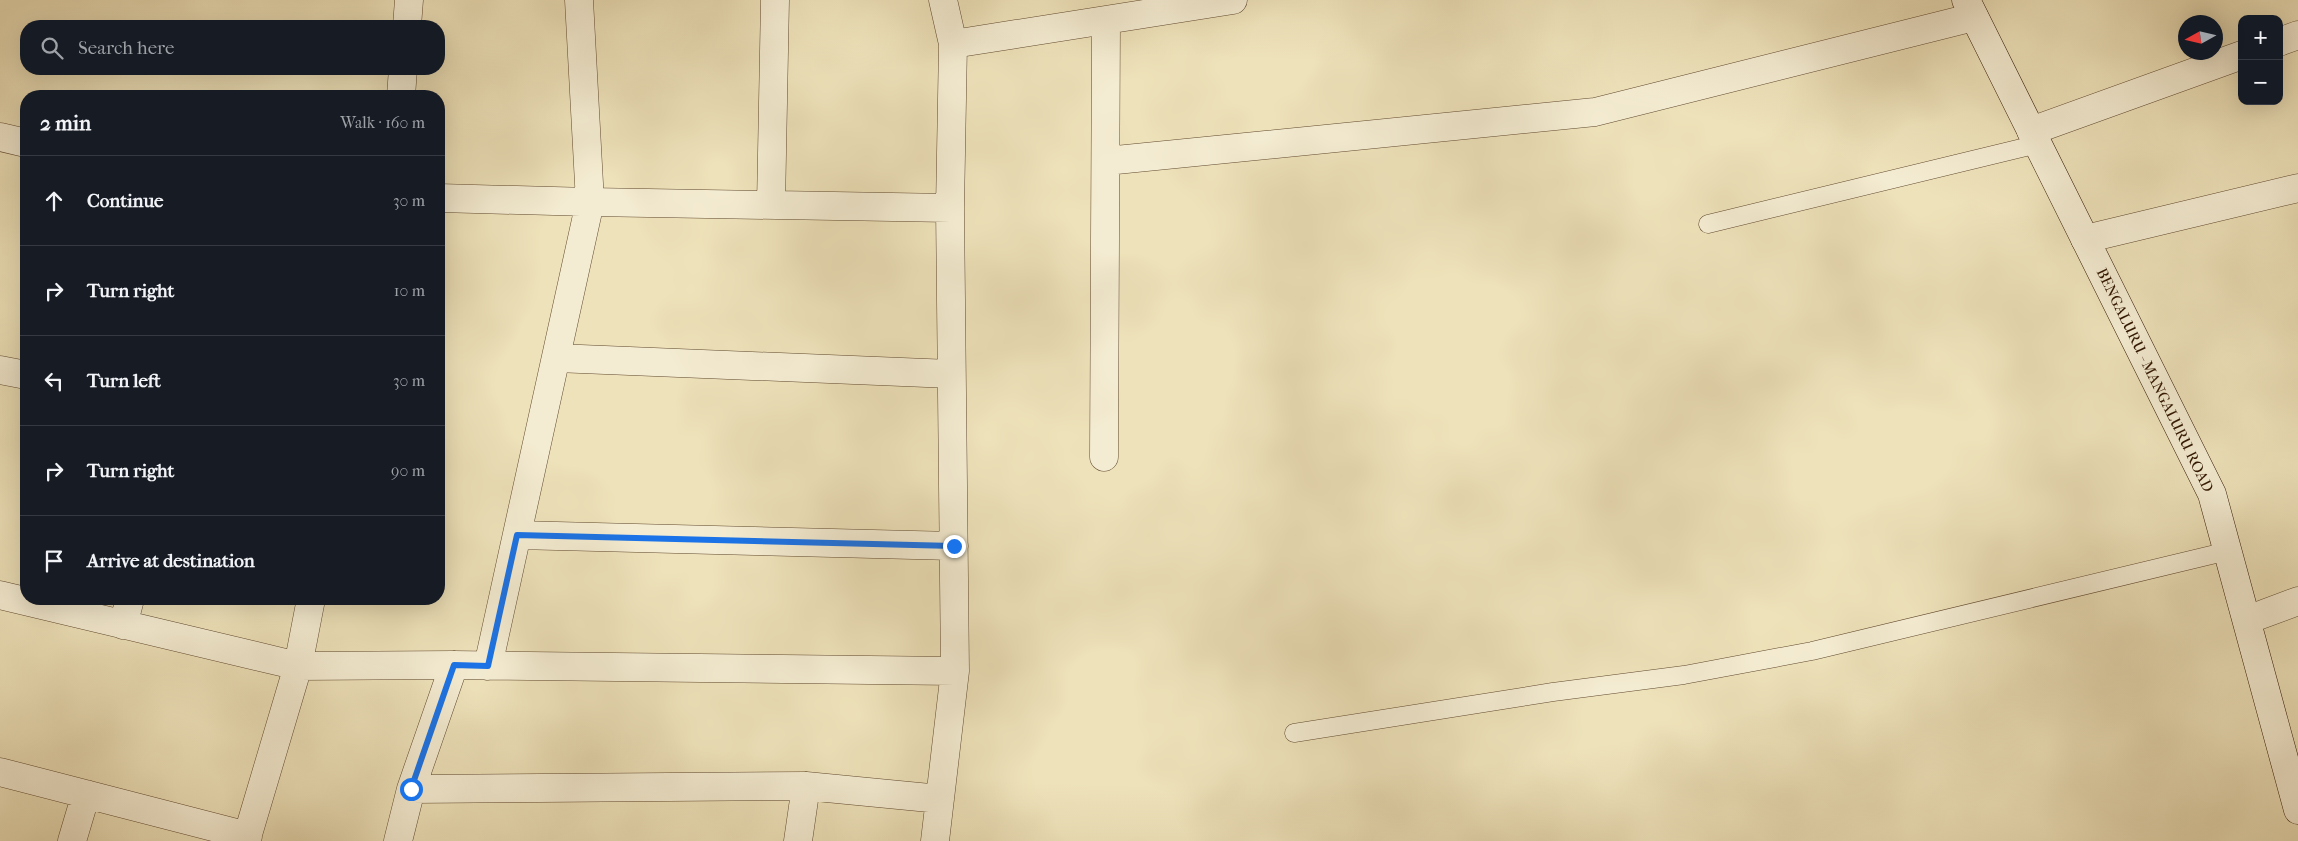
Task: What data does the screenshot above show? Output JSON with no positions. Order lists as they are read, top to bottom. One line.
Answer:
{"streets":{"street":["BENGALURU - MANGALURU ROAD"]},"north":"left","page":{"map_buttons":["+","−"],"search":"Search here","heading":["2 min","Walk · 160 m"],"list":[["Continue","30 m"],["Turn right","10 m"],["Turn left","30 m"],["Turn right","90 m"],"Arrive at destination"]}}
